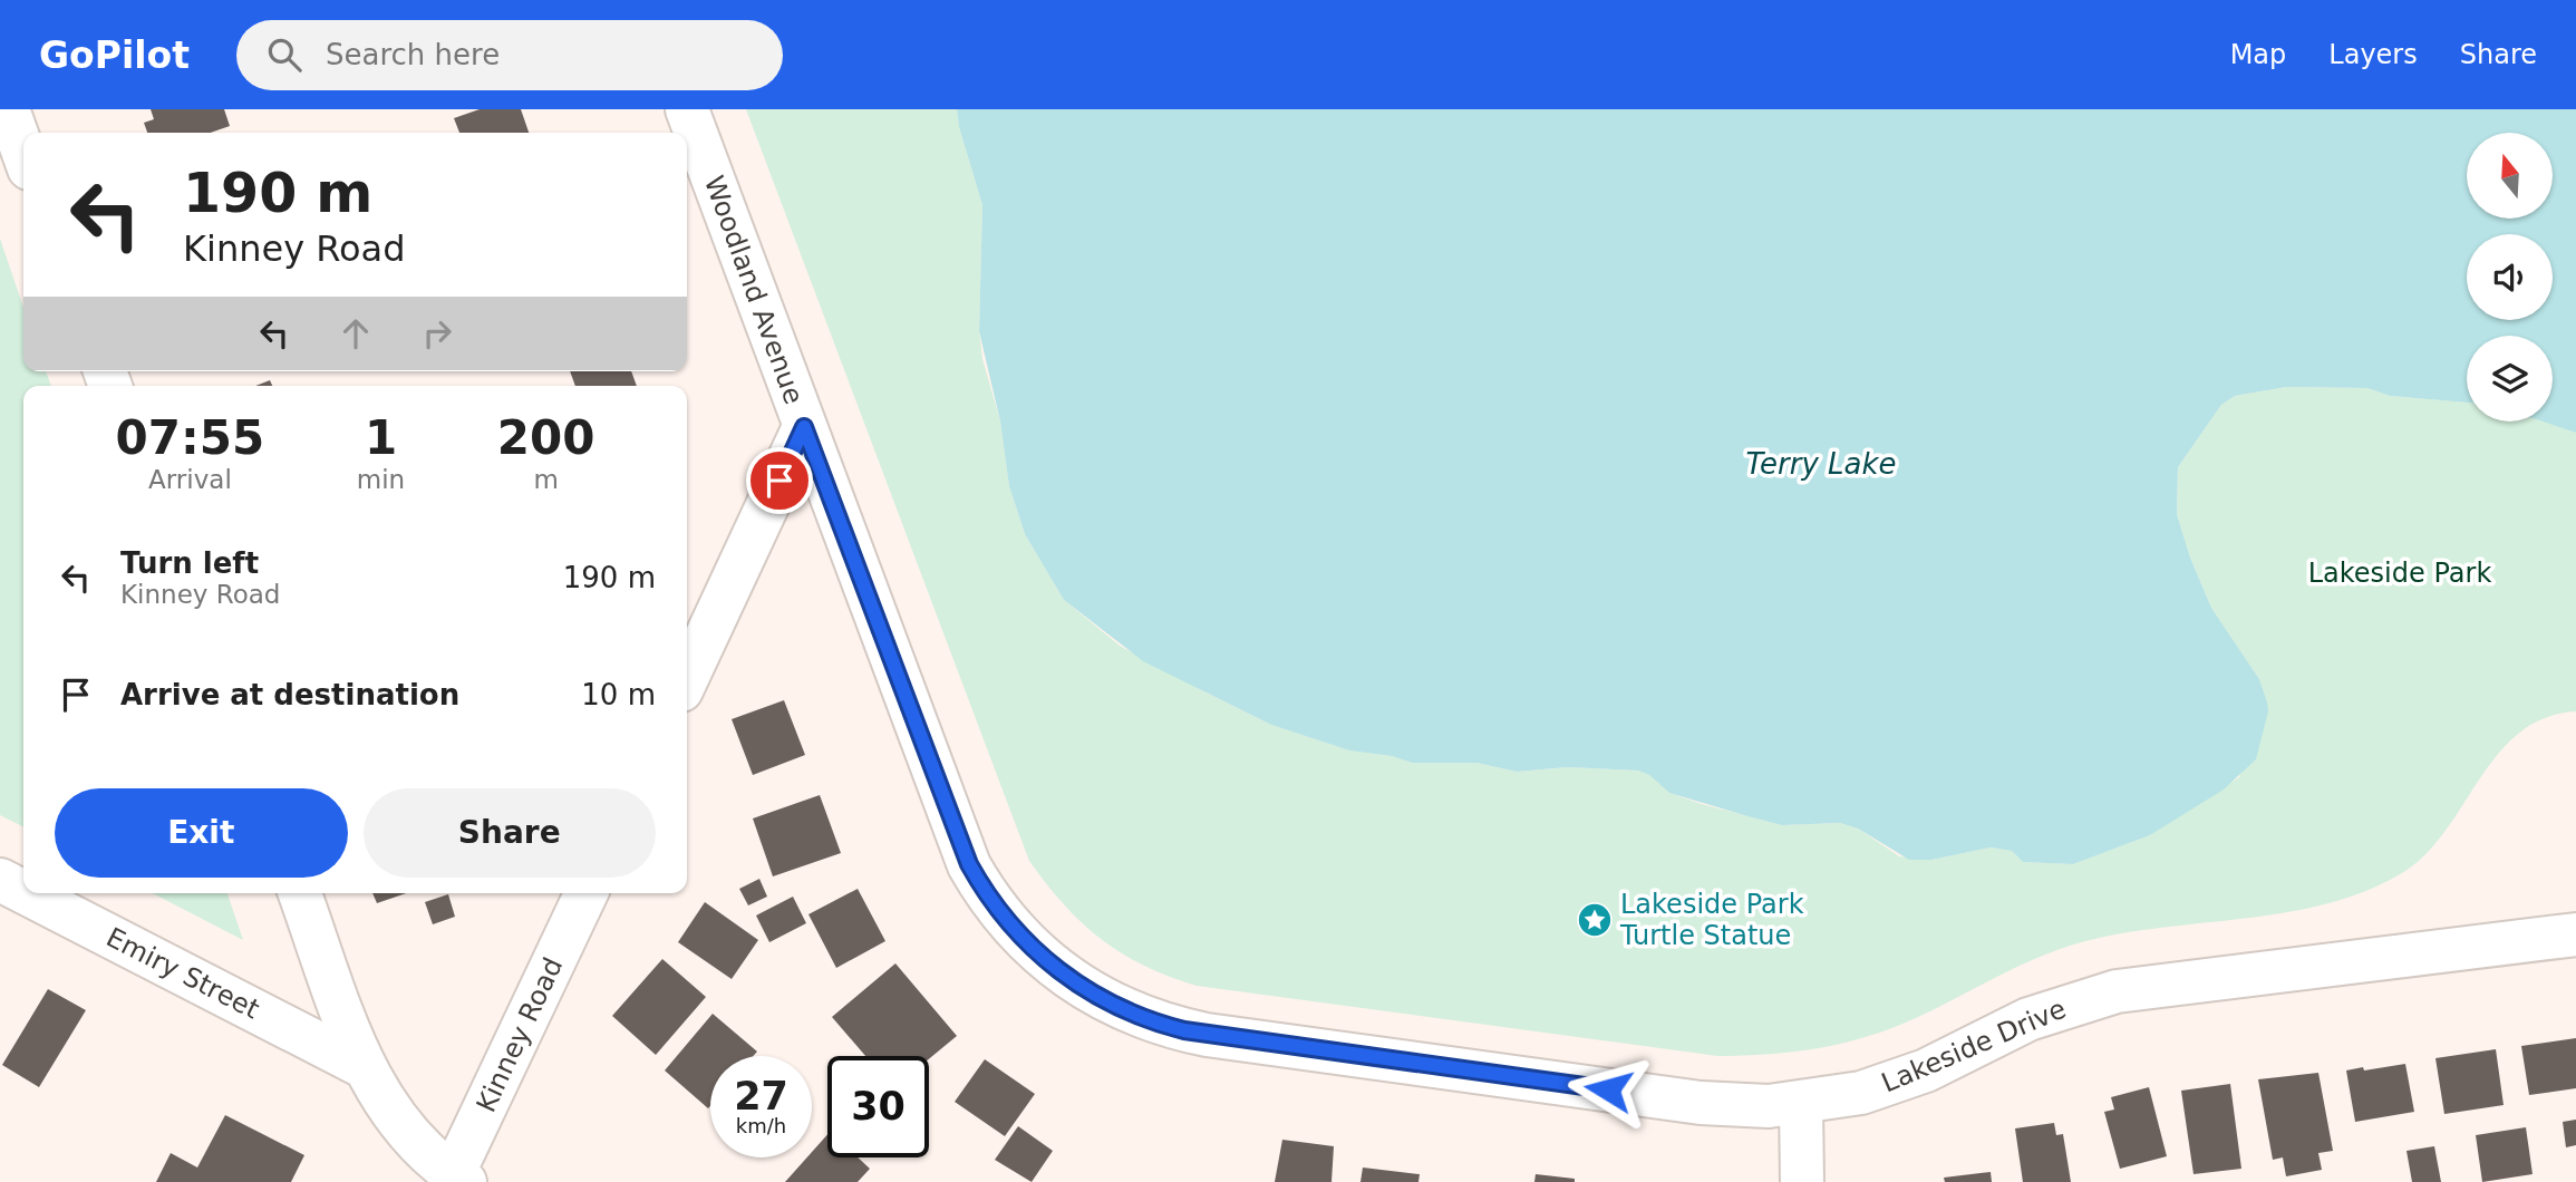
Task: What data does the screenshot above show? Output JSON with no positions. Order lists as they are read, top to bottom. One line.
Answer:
{"streets":{"street":["Woodland Avenue","Emiry Street","Kinney Road","Lakeside Drive"]},"crossings":[["Woodland Avenue","Lakeside Drive"]],"water":["Terry Lake"],"parks":["Lakeside Park"],"places":{"place":["Lakeside Park Turtle Statue"]},"north":"top","page":{"header":"GoPilot","search":"Search here","nav":["Map","Layers","Share"],"turn":["190 m","Kinney Road"],"eta":["07:55","Arrival","1","min","200","m"],"list":[{"name":"Turn left","note":"Kinney Road","value":"190 m"},{"name":"Arrive at destination","value":"10 m"}],"buttons":["Exit","Share"],"speed":"27 km/h","limit":"30"}}
